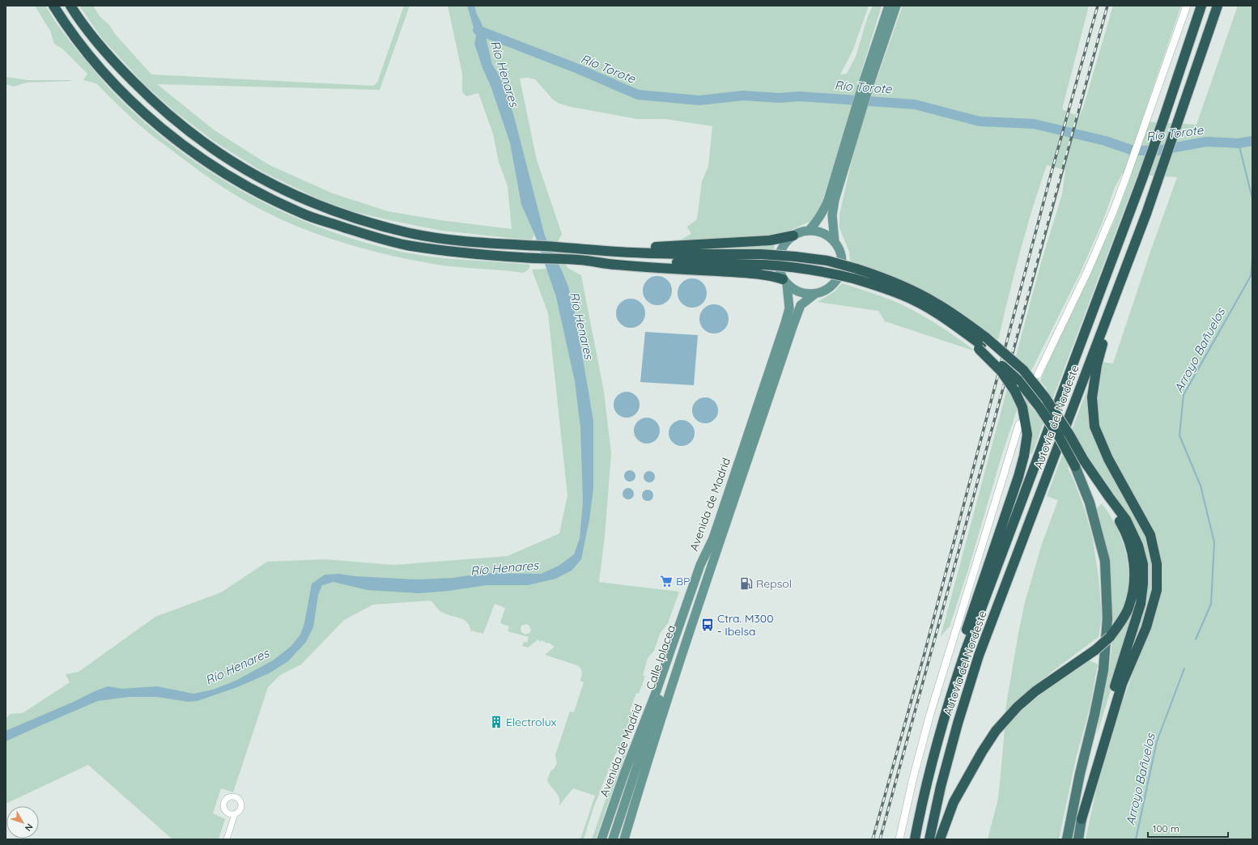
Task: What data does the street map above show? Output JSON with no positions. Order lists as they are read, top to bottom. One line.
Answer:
{"streets":{"highway":["Autovía del Nordeste"],"main road":["Avenida de Madrid","Calle Iplacea"]},"crossings":[["Avenida de Madrid","Calle Iplacea"]],"water":["Río Torote","Río Henares","Arroyo Bañuelos"],"places":{"supermarket":["BP"],"fuel station":["Repsol"],"bus stop":["Ctra. M300 - Ibelsa"],"building":["Electrolux"]},"scale_bar":"100 m","north":"bottom right"}
